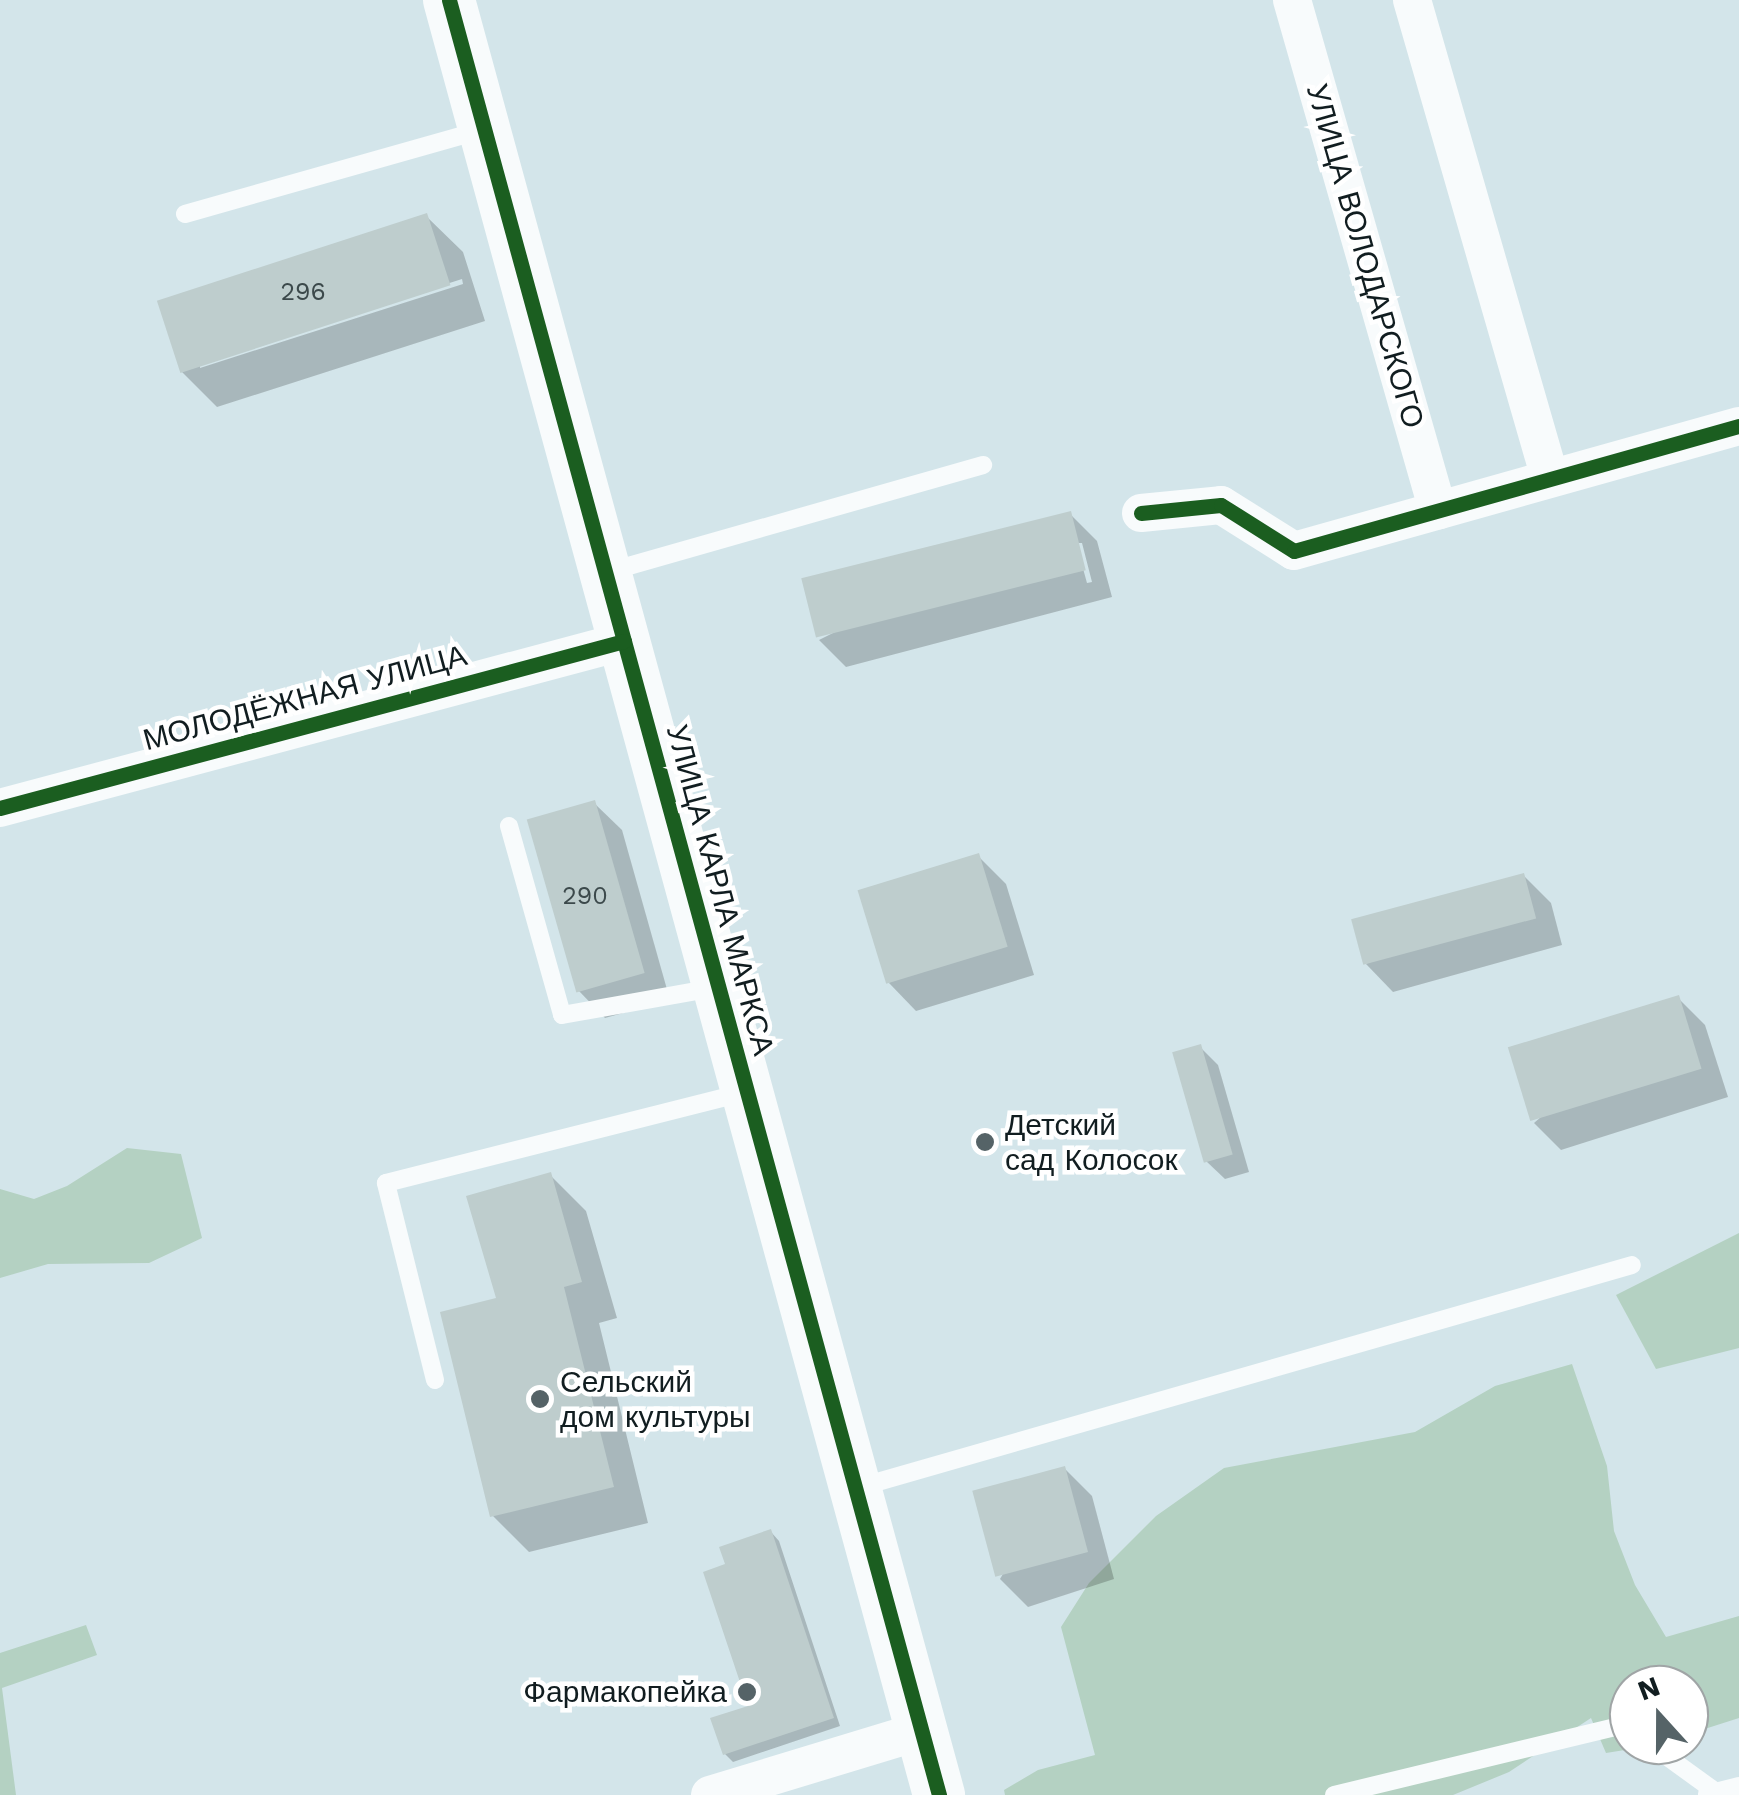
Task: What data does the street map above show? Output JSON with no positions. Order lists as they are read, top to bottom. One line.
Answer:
{"streets":{"street":["УЛИЦА ВОЛОДАРСКОГО","МОЛОДЁЖНАЯ УЛИЦА","УЛИЦА КАРЛА МАРКСА"]},"crossings":[["МОЛОДЁЖНАЯ УЛИЦА","УЛИЦА КАРЛА МАРКСА"]],"places":["Детский сад Колосок","Сельский дом культуры","Фармакопейка"],"house_numbers":["296","290"],"north":"top"}
